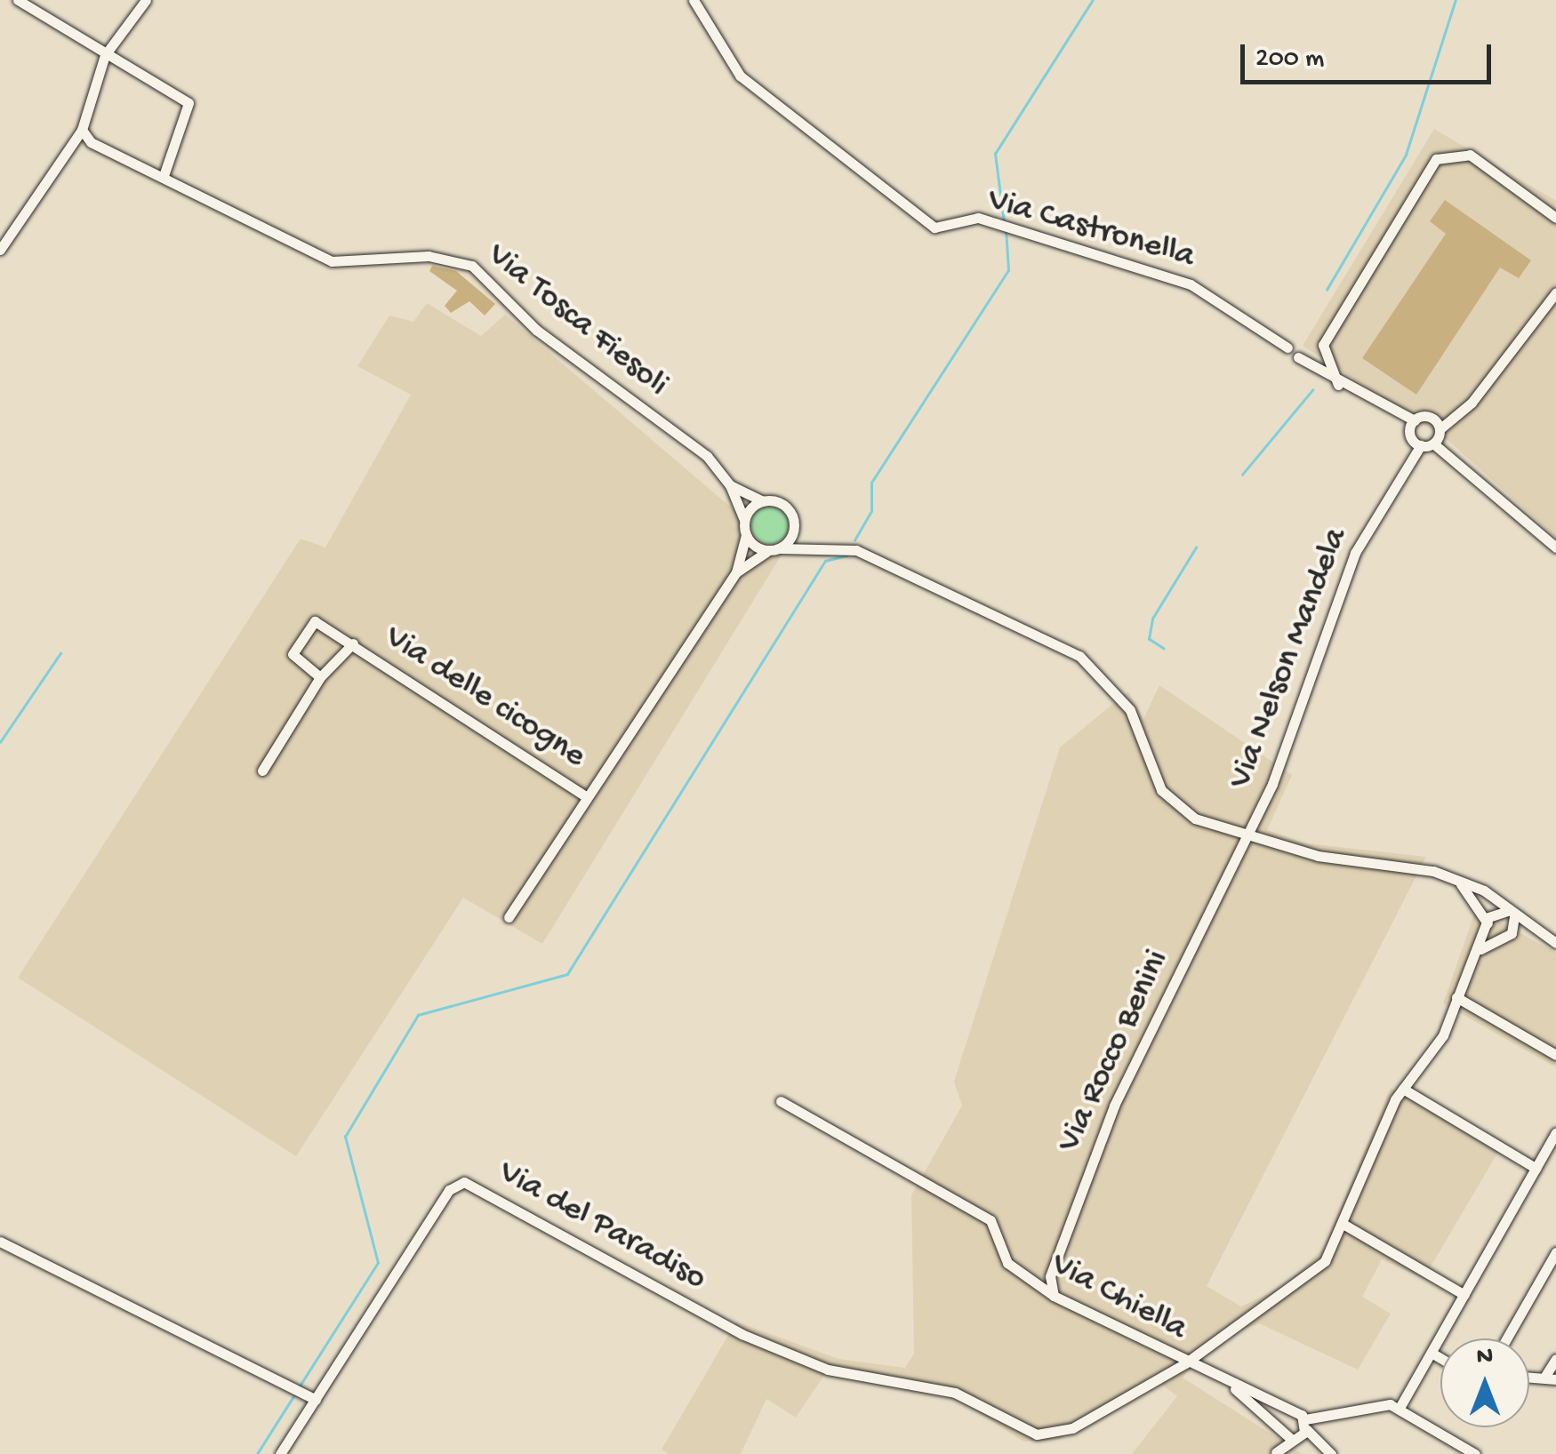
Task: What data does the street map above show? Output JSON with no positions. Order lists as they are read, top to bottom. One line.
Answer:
{"streets":{"street":["Via Castronella","Via Tosca Fiesoli","Via Nelson Mandela","Via delle cicogne","Via Rocco Benini","Via del Paradiso","Via Chiella"]},"crossings":[["Via Tosca Fiesoli","Via Nelson Mandela"],["Via Tosca Fiesoli","Via delle cicogne"],["Via Tosca Fiesoli","Via Rocco Benini"],["Via Nelson Mandela","Via Rocco Benini"],["Via Rocco Benini","Via Chiella"],["Via del Paradiso","Via Chiella"]],"scale_bar":"200 m","north":"top"}
